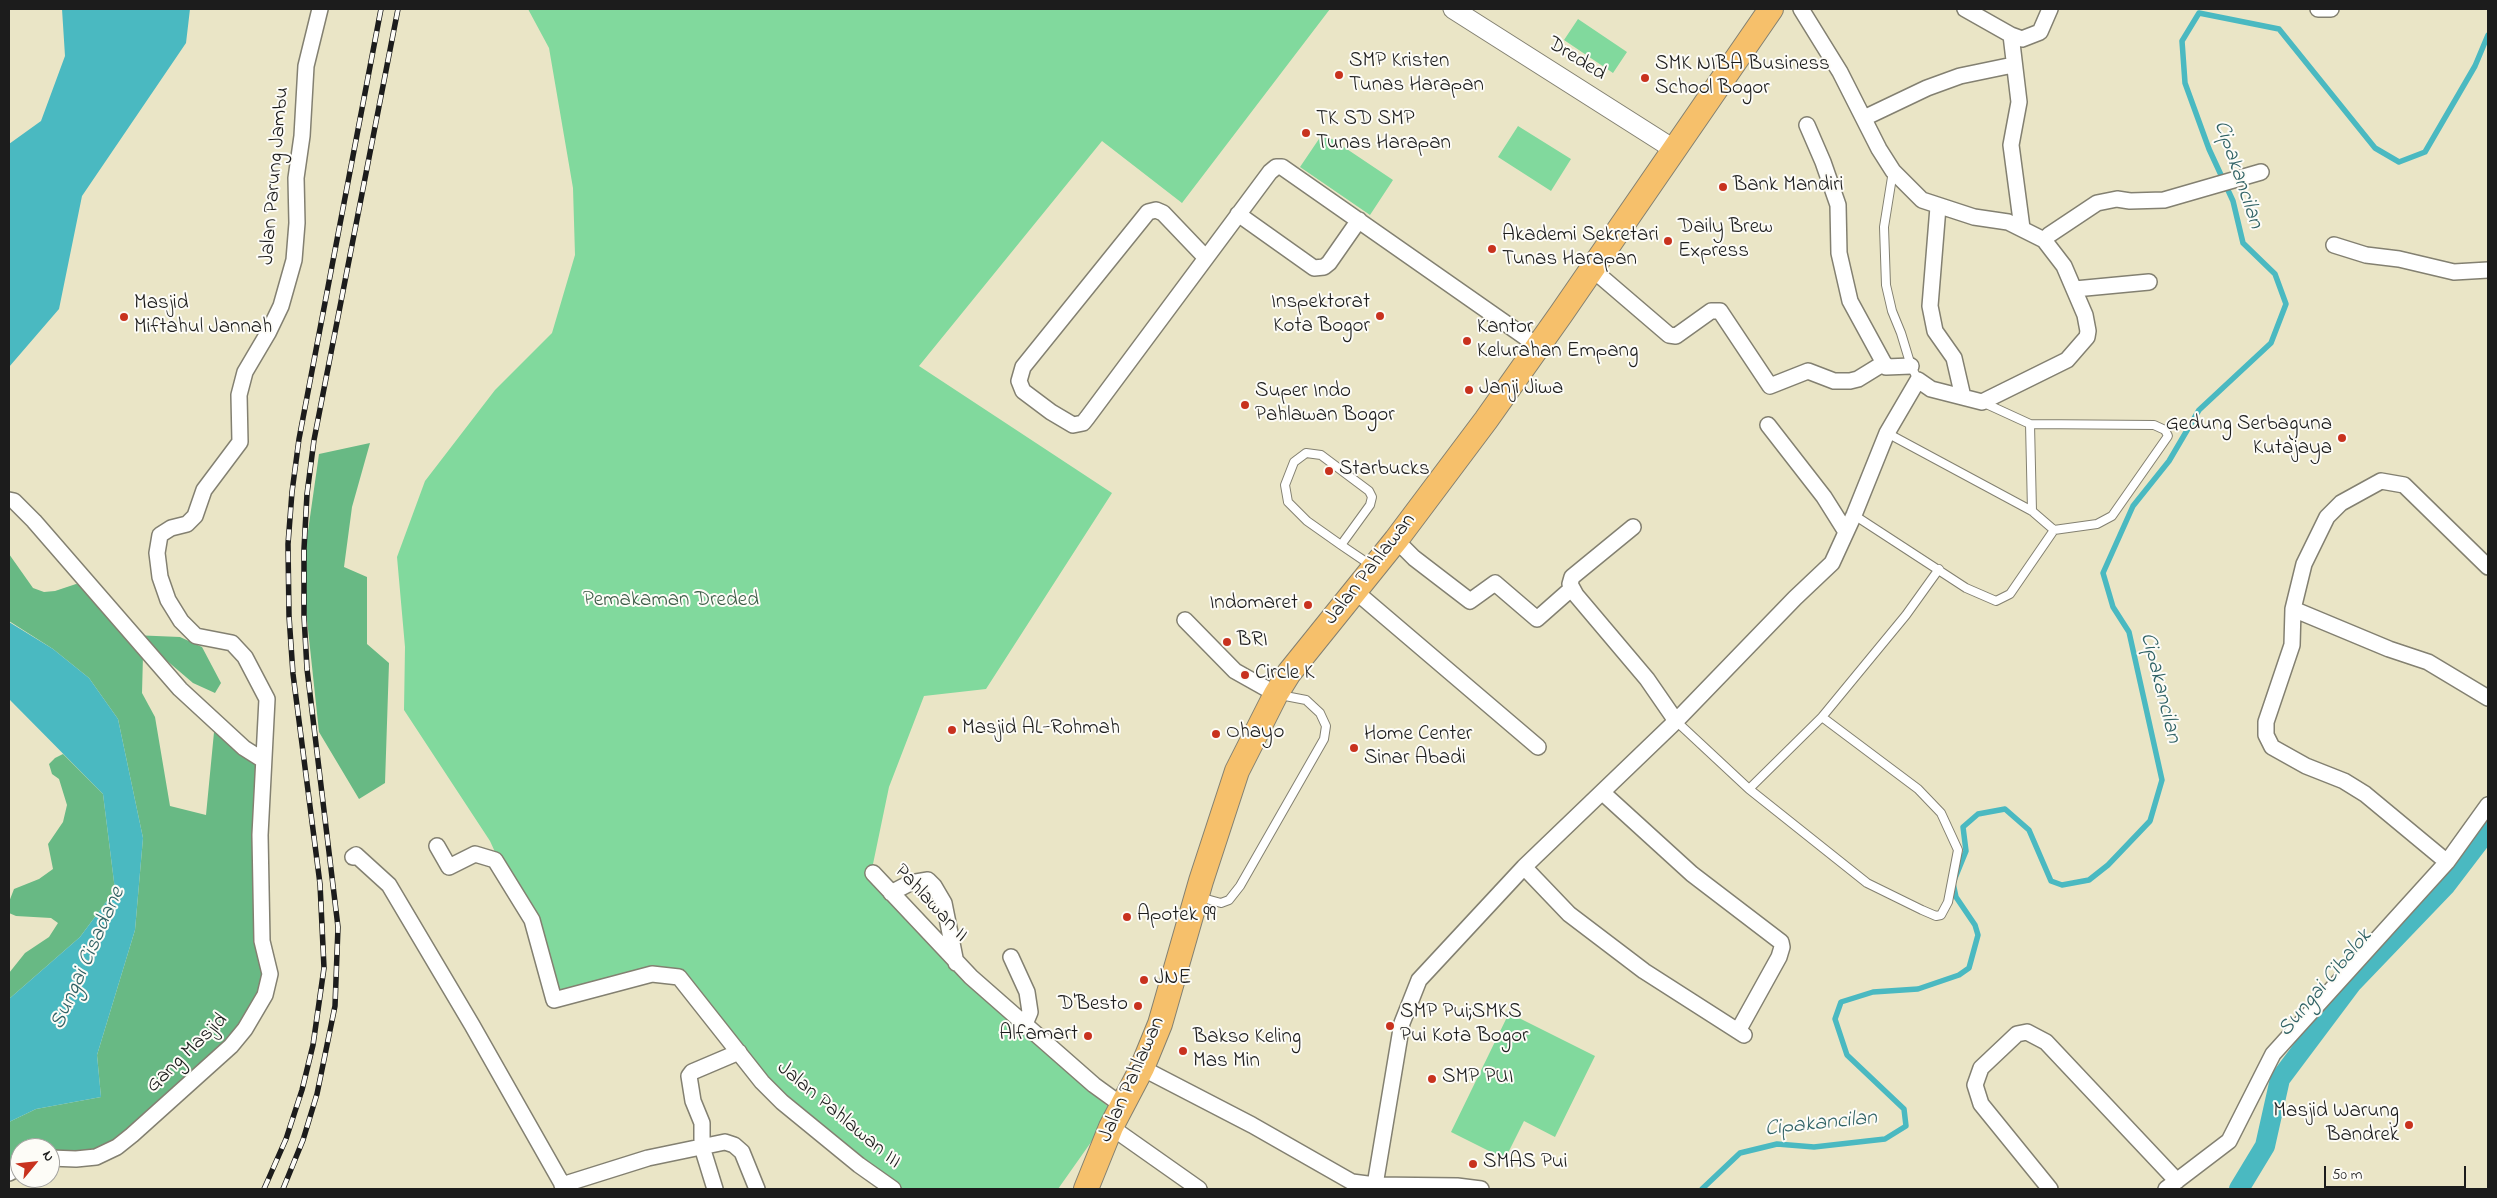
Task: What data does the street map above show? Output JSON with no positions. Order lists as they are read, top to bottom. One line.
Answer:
{"streets":{"main road":["Jalan Pahlawan"],"street":["Dreded","Jalan Parung Jambu","Pahlawan II","Gang Masjid","Jalan Pahlawan III"]},"crossings":[["Dreded","Jalan Pahlawan"],["Jalan Parung Jambu","Gang Masjid"],["Jalan Pahlawan","Pahlawan II"]],"water":["Cipakancilan","Sungai Cisadane","Sungai Cibalok"],"parks":["Pemakaman Dreded"],"places":["SMP Kristen Tunas Harapan","SMK NIBA Business School Bogor","TK SD SMP Tunas Harapan","Bank Mandiri","Daily Brew Express","Akademi Sekretari Tunas Harapan","Inspektorat Kota Bogor","Masjid Miftahul Jannah","Kantor Kelurahan Empang","Janji Jiwa","Super Indo Pahlawan Bogor","Gedung Serbaguna Kutajaya","Starbucks","Indomaret","BRI","Circle K","Masjid AL-Rohmah","Ohayo","Home Center Sinar Abadi","Apotek 99","JNE","D'Besto","SMP Pui;SMKS Pui Kota Bogor","Alfamart","Bakso Keling Mas Min","SMP PUI","Masjid Warung Bandrek","SMAS Pui"],"scale_bar":"50 m","north":"top right"}
